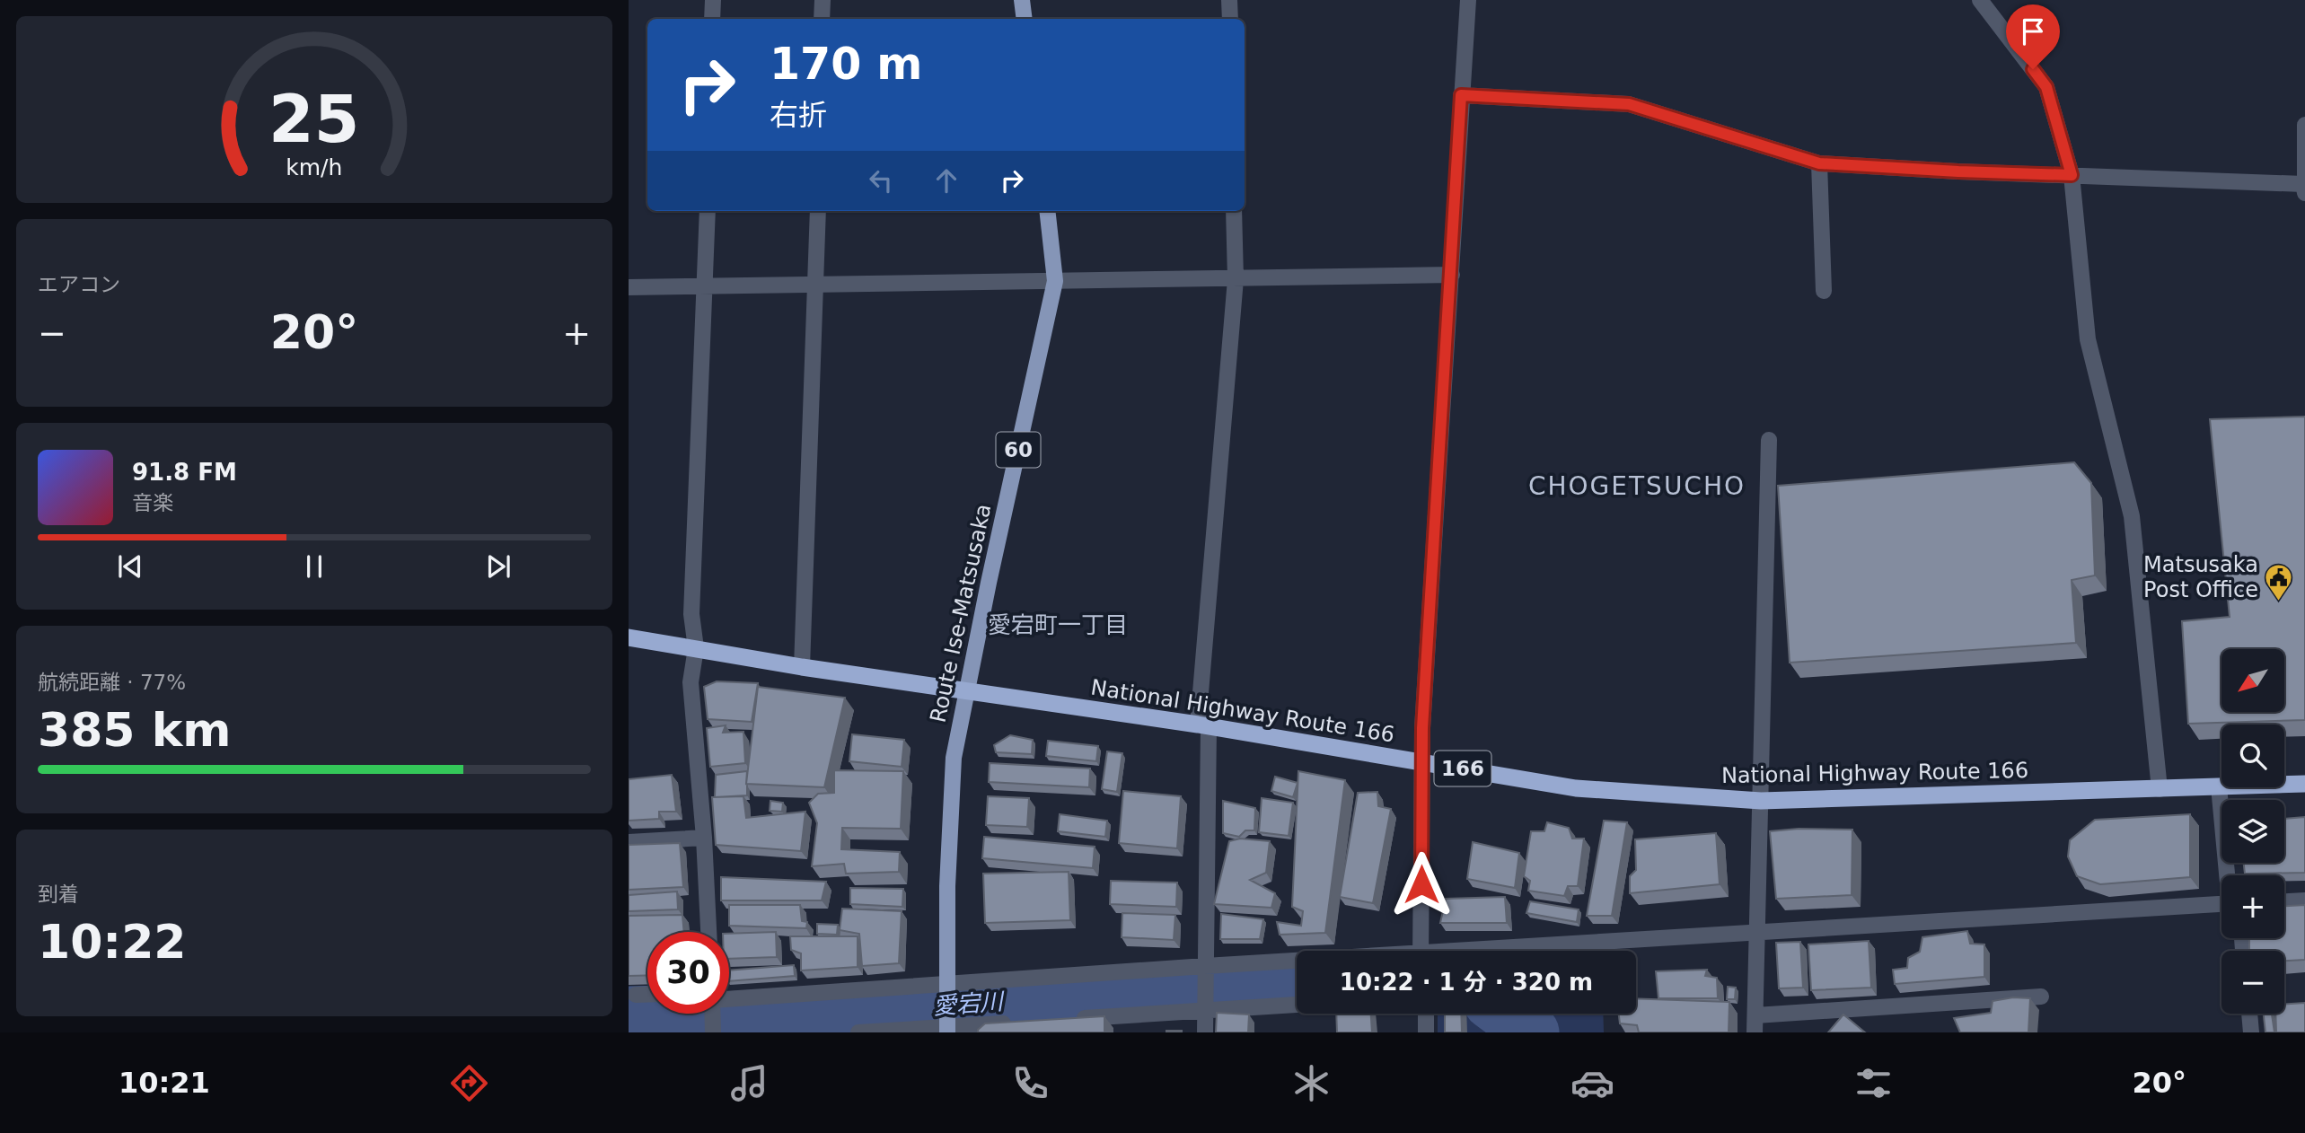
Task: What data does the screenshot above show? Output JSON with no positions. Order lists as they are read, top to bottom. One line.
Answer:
{"streets":{"highway":["National Highway Route 166","166"],"main road":["60","Route Ise-Matsusaka"]},"crossings":[["Route Ise-Matsusaka","National Highway Route 166"]],"districts":["CHOGETSUCHO","愛宕町一丁目"],"water":["愛宕川"],"places":{"public building":["Matsusaka Post Office"]},"north":"bottom left","page":{"turn":["170 m","右折"],"tile":["エアコン",["航続距離 · 77%","385 km"],["到着","10:22"]],"heat":["−","20°","+"],"song":["91.8 FM","音楽"],"map_buttons":["+","−"],"limit":"30","trip":"10:22 · 1 分 · 320 m","tabs":["10:21","20°"],"gauge":["25","km/h"]}}
